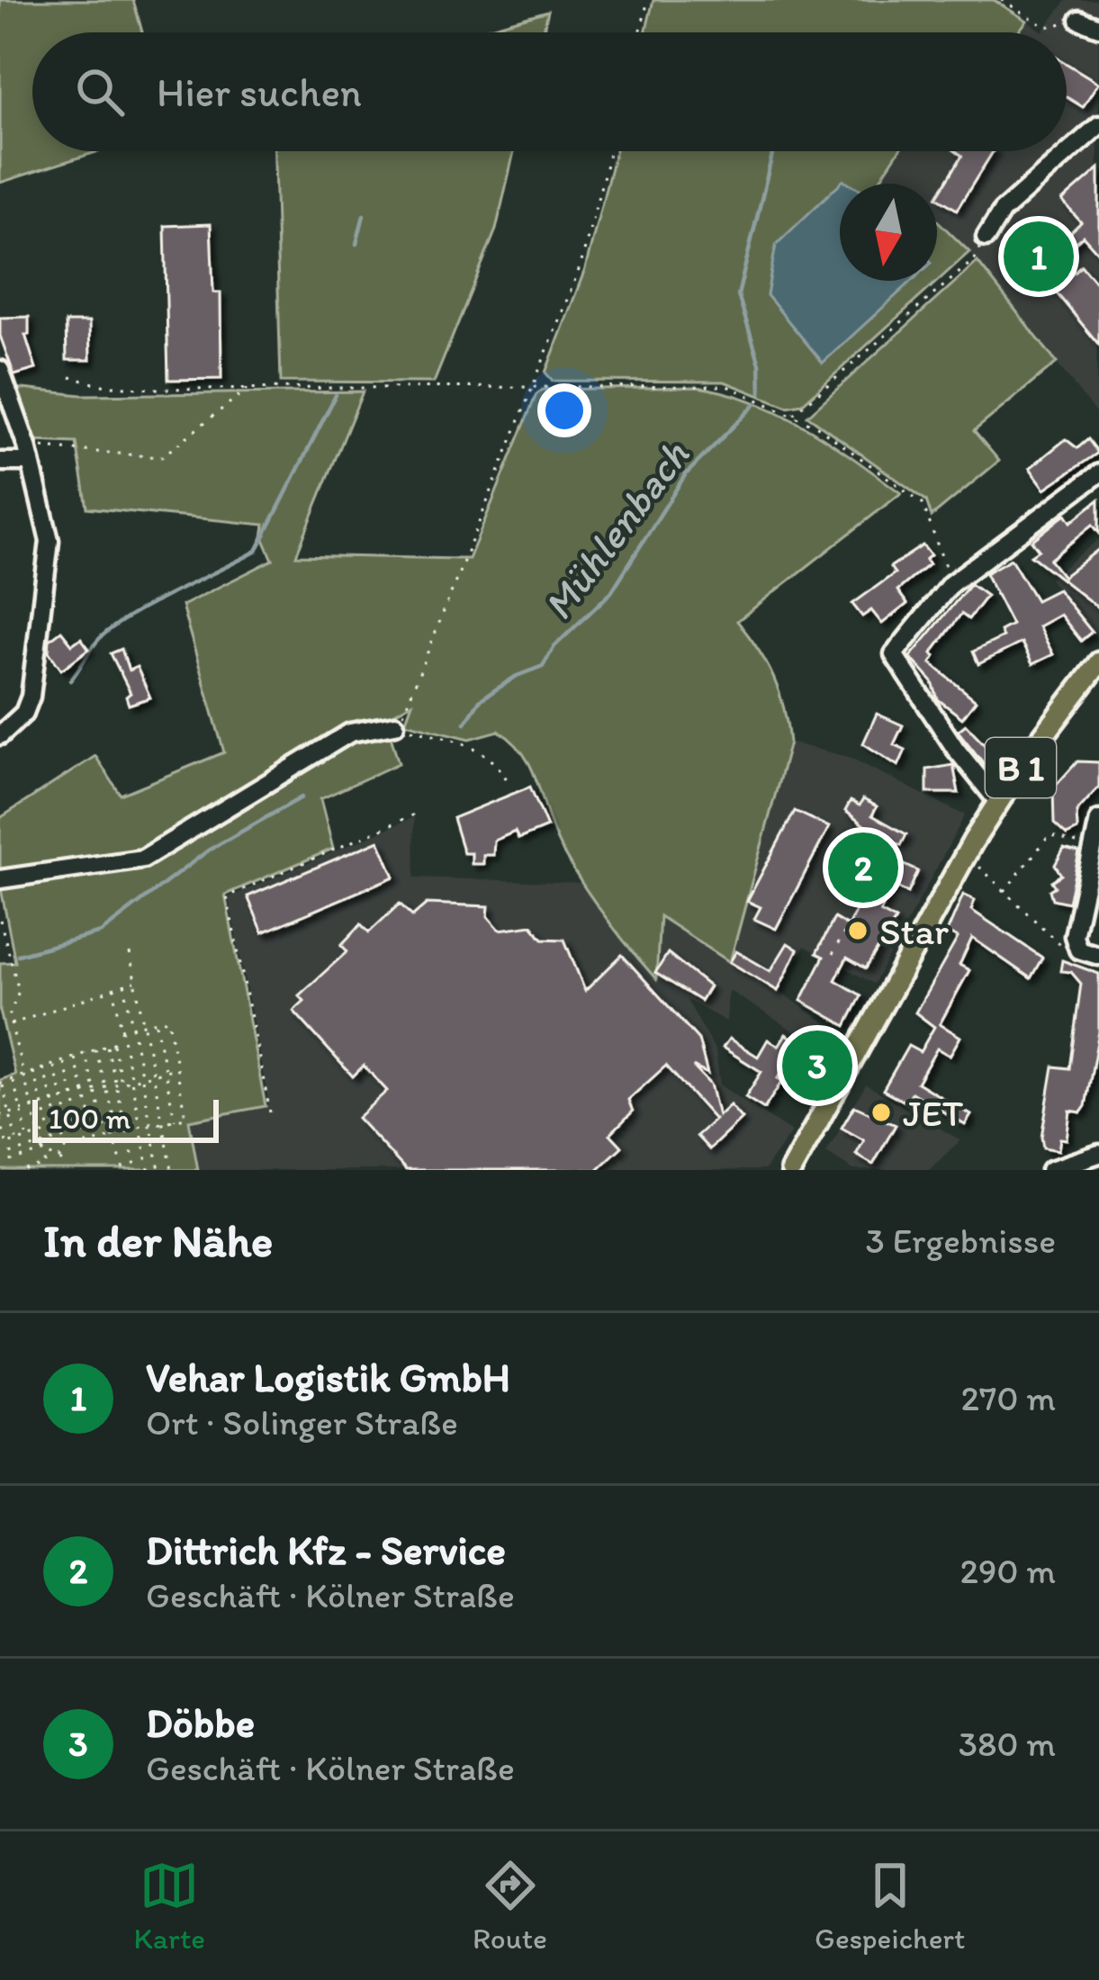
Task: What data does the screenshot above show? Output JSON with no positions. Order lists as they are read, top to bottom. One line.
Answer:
{"streets":{"main road":["B 1"]},"water":["Mühlenbach"],"places":["Star","JET"],"scale_bar":"100 m","north":"bottom","page":{"search":"Hier suchen","pins":["1","2","3"],"scale":"100 m","heading":["In der Nähe","3 Ergebnisse"],"list":[{"mark":"1","name":"Vehar Logistik GmbH","note":"Ort · Solinger Straße","value":"270 m"},{"mark":"2","name":"Dittrich Kfz - Service","note":"Geschäft · Kölner Straße","value":"290 m"},{"mark":"3","name":"Döbbe","note":"Geschäft · Kölner Straße","value":"380 m"}],"nav":["Karte","Route","Gespeichert"]}}
